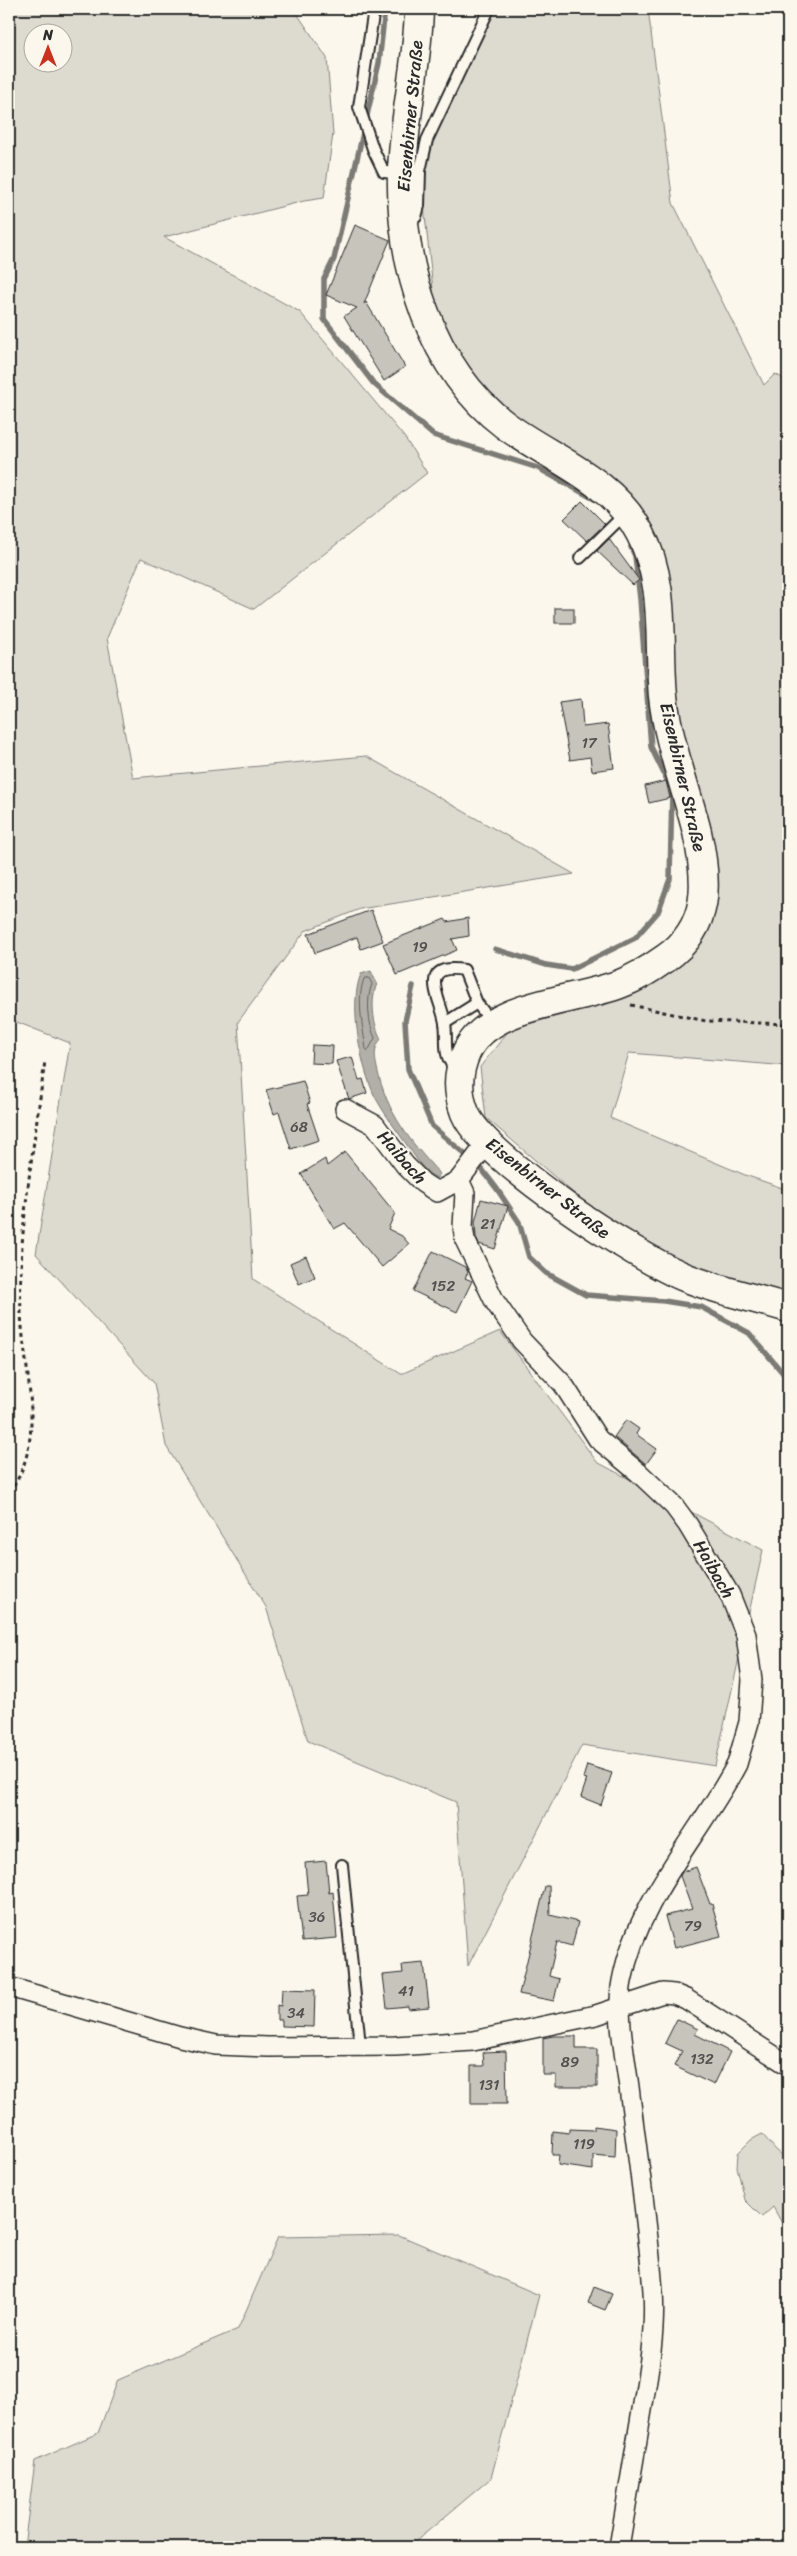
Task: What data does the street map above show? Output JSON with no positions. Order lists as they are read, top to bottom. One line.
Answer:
{"streets":{"main road":["Eisenbirner Straße"],"street":["Haibach"]},"crossings":[["Eisenbirner Straße","Haibach"]],"house_numbers":["17","19","68","21","152","36","79","41","34","132","89","131","119"],"north":"top"}
